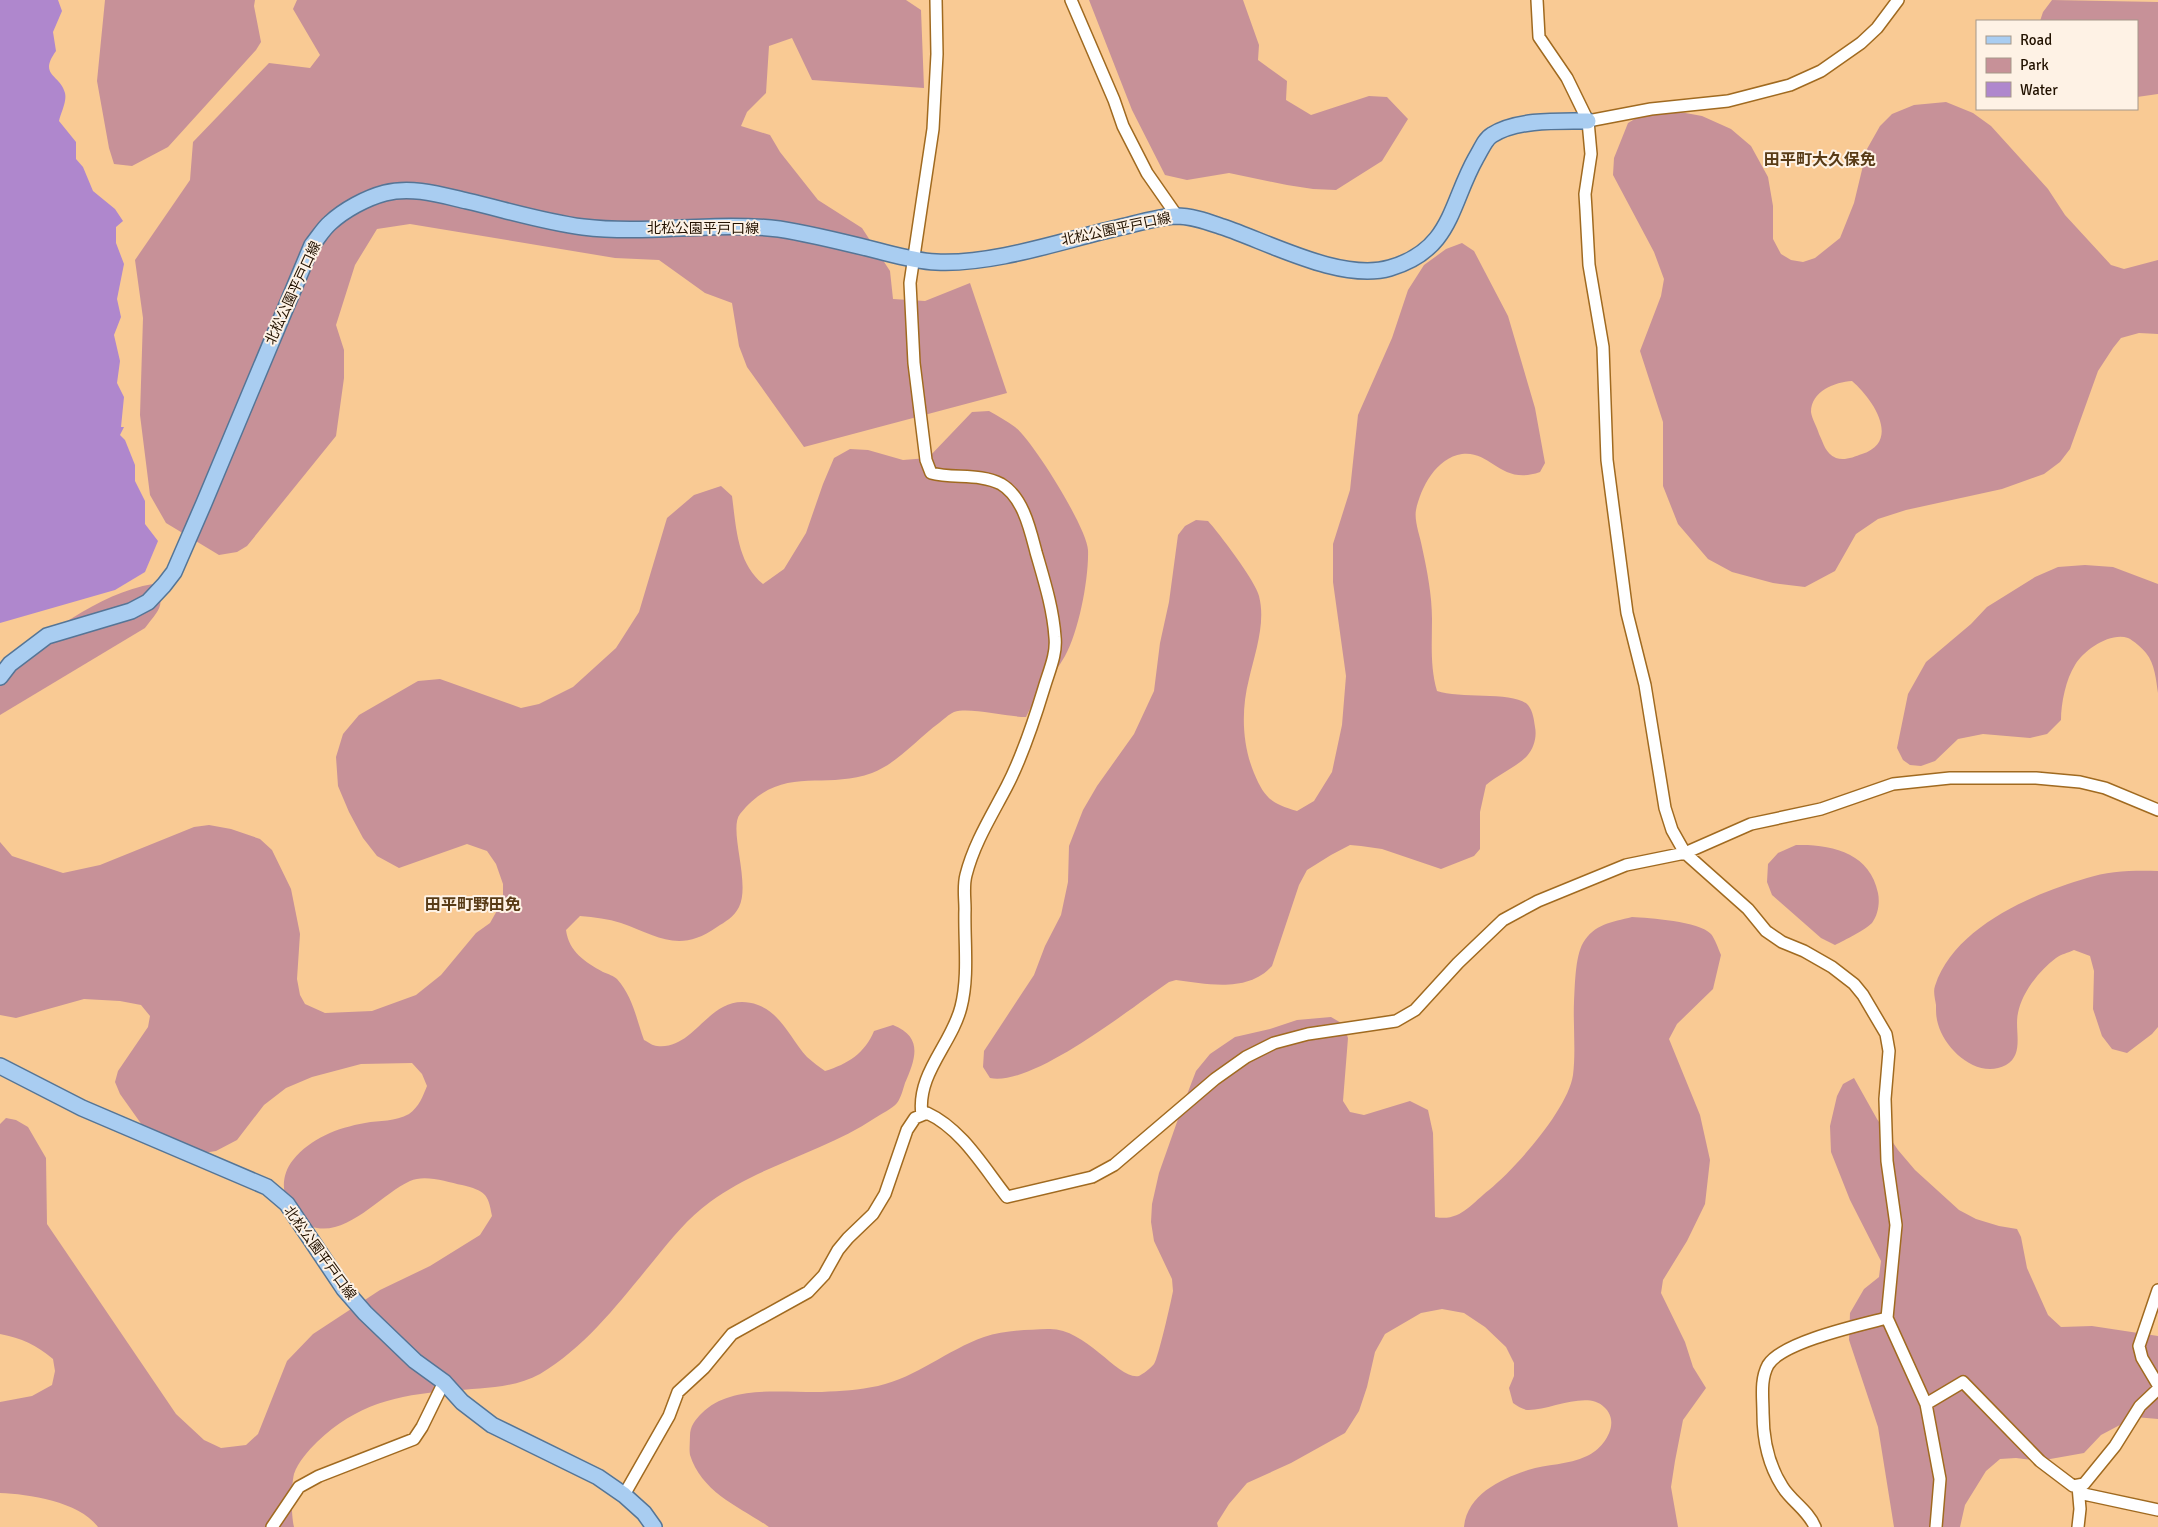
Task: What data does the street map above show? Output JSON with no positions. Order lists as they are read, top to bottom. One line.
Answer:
{"streets":{"main road":["北松公園平戸口線"]},"districts":["田平町大久保免","田平町野田免"],"legend":["Road","Park","Water"]}
